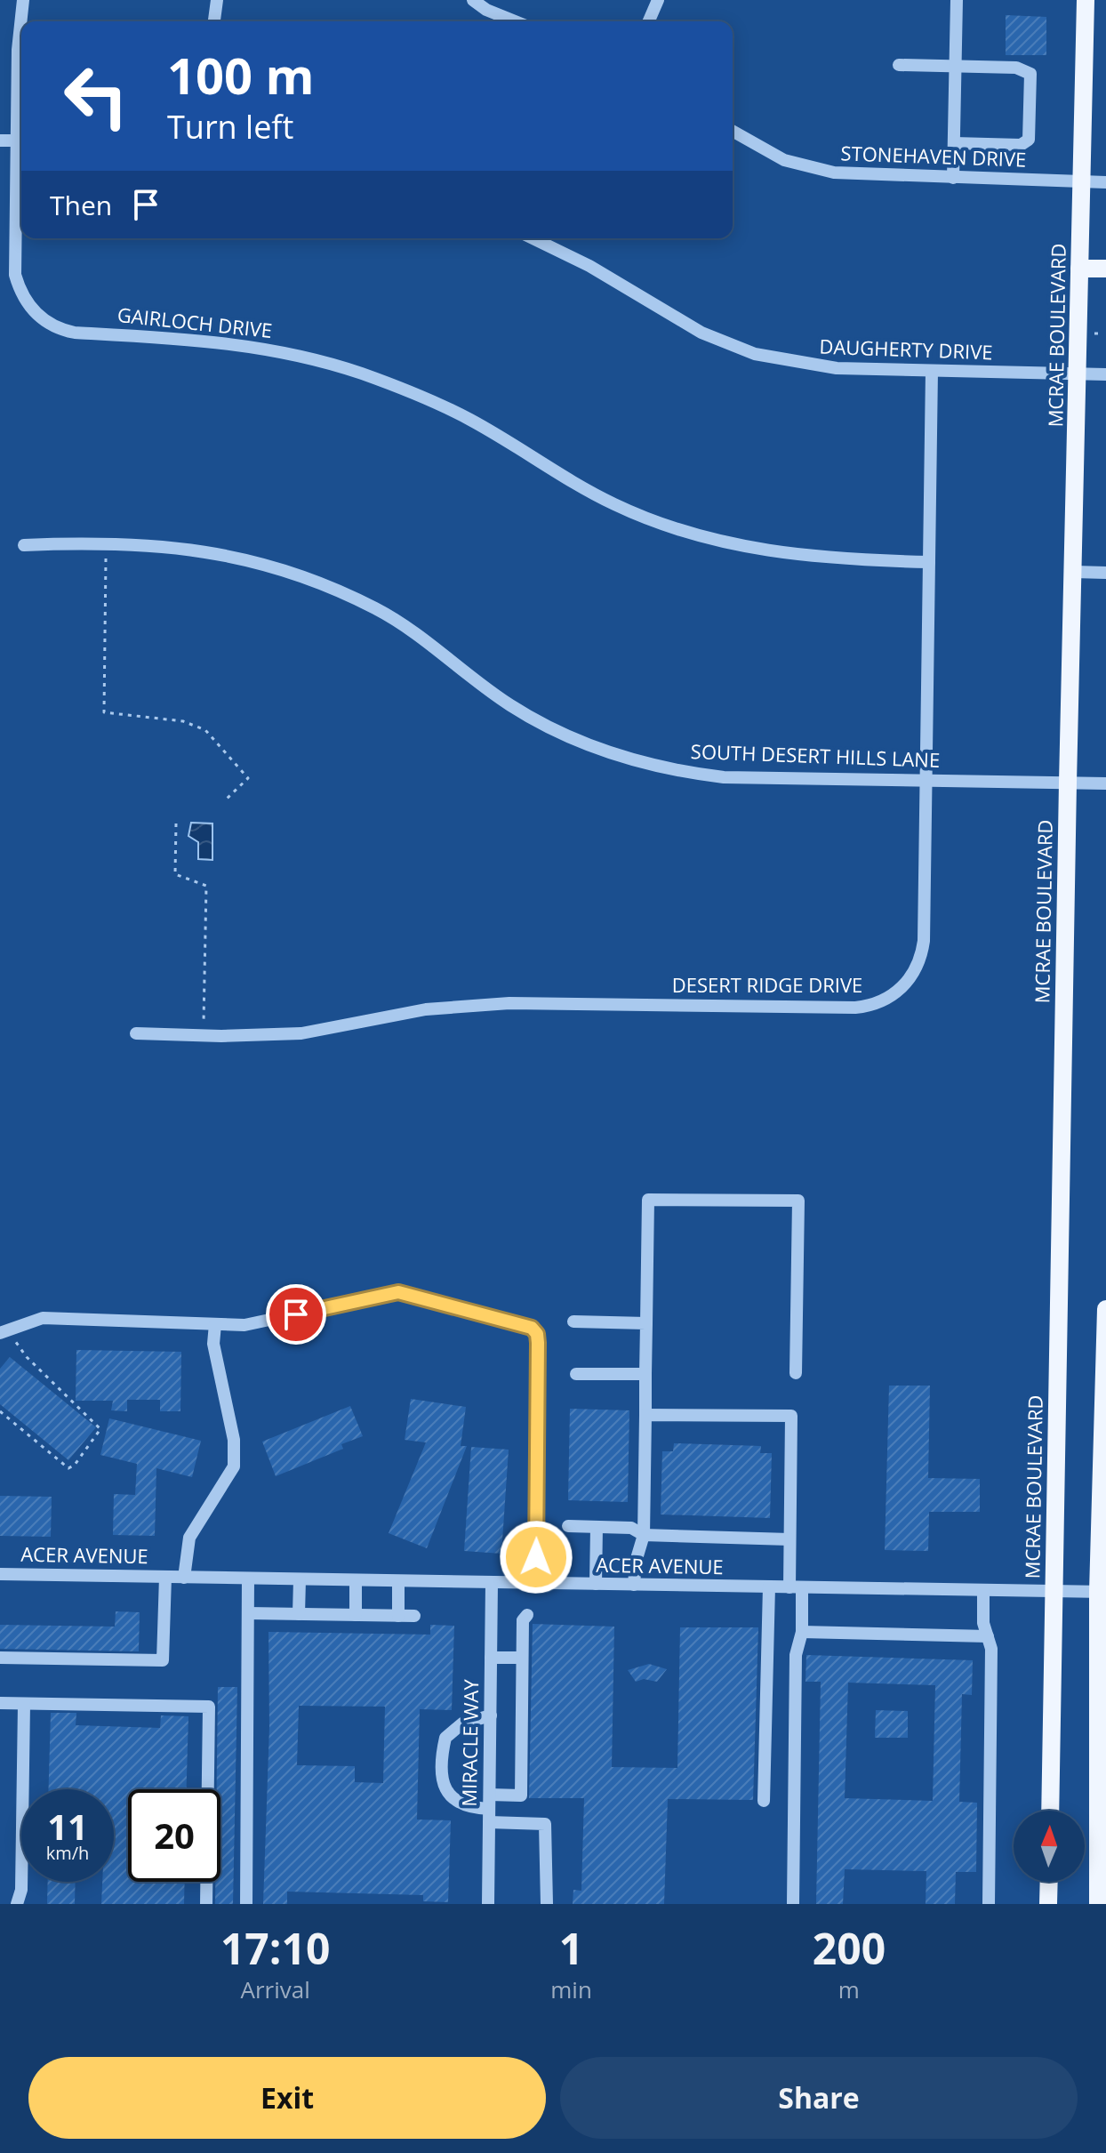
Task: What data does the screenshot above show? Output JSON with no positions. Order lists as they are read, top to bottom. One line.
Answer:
{"streets":{"main road":["MCRAE BOULEVARD"],"street":["STONEHAVEN DRIVE","GAIRLOCH DRIVE","DAUGHERTY DRIVE","SOUTH DESERT HILLS LANE","DESERT RIDGE DRIVE","ACER AVENUE","MIRACLE WAY"]},"crossings":[["STONEHAVEN DRIVE","MCRAE BOULEVARD"],["GAIRLOCH DRIVE","DESERT RIDGE DRIVE"],["MCRAE BOULEVARD","DAUGHERTY DRIVE"],["MCRAE BOULEVARD","SOUTH DESERT HILLS LANE"],["MCRAE BOULEVARD","ACER AVENUE"],["DAUGHERTY DRIVE","DESERT RIDGE DRIVE"],["SOUTH DESERT HILLS LANE","DESERT RIDGE DRIVE"],["ACER AVENUE","MIRACLE WAY"]],"north":"top","page":{"turn":["100 m","Turn left"],"then":"Then","speed":"11 km/h","limit":"20","eta":["17:10","Arrival","1","min","200","m"],"buttons":["Exit","Share"]}}
